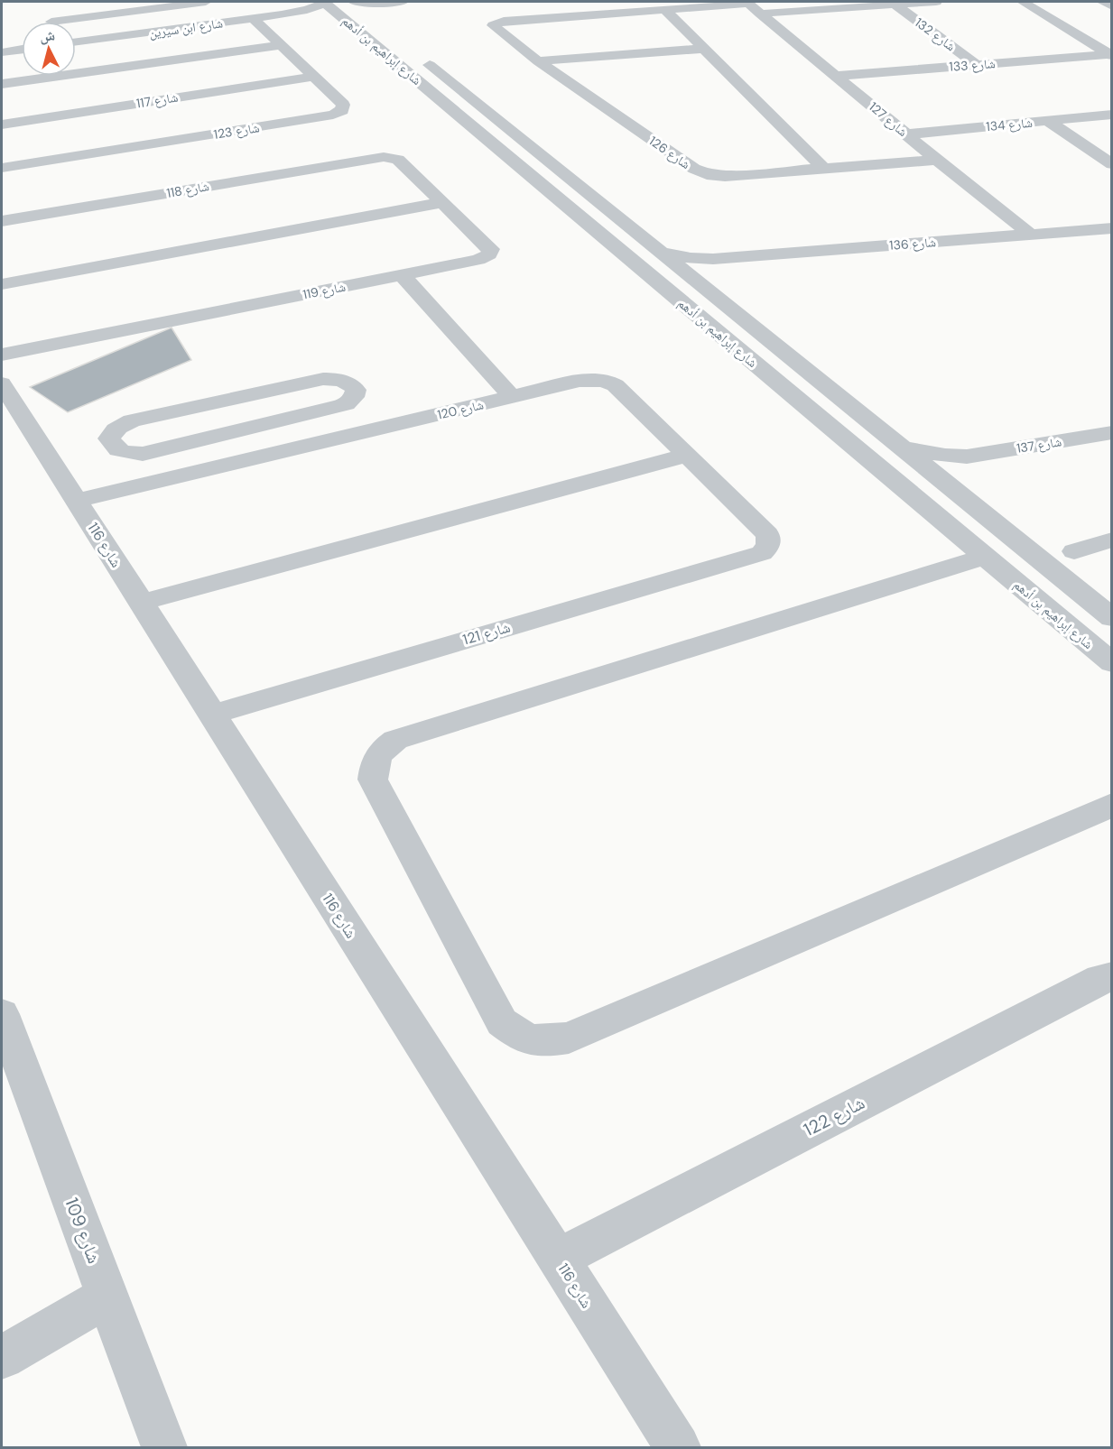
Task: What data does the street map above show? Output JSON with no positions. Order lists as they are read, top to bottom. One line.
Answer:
{"streets":{"street":["شارع ابن سيرين","شارع 132","شارع إبراهيم بن أدهم","شارع 133","شارع 117","شارع 127","شارع 134","شارع 123","شارع 126","شارع 118","شارع 136","شارع 119","شارع 120","شارع 137","شارع 116","شارع 121","شارع 122","شارع 109"]},"crossings":[["شارع ابن سيرين","شارع إبراهيم بن أدهم"],["شارع ابن سيرين","شارع 123"],["شارع 132","شارع 133"],["شارع 132","شارع 127"],["شارع 132","شارع 126"],["شارع إبراهيم بن أدهم","شارع 136"],["شارع إبراهيم بن أدهم","شارع 137"],["شارع 133","شارع 127"],["شارع 117","شارع 123"],["شارع 127","شارع 134"],["شارع 127","شارع 126"],["شارع 127","شارع 136"],["شارع 118","شارع 119"],["شارع 120","شارع 116"],["شارع 120","شارع 121"],["شارع 116","شارع 121"],["شارع 116","شارع 122"]],"north":"top"}
